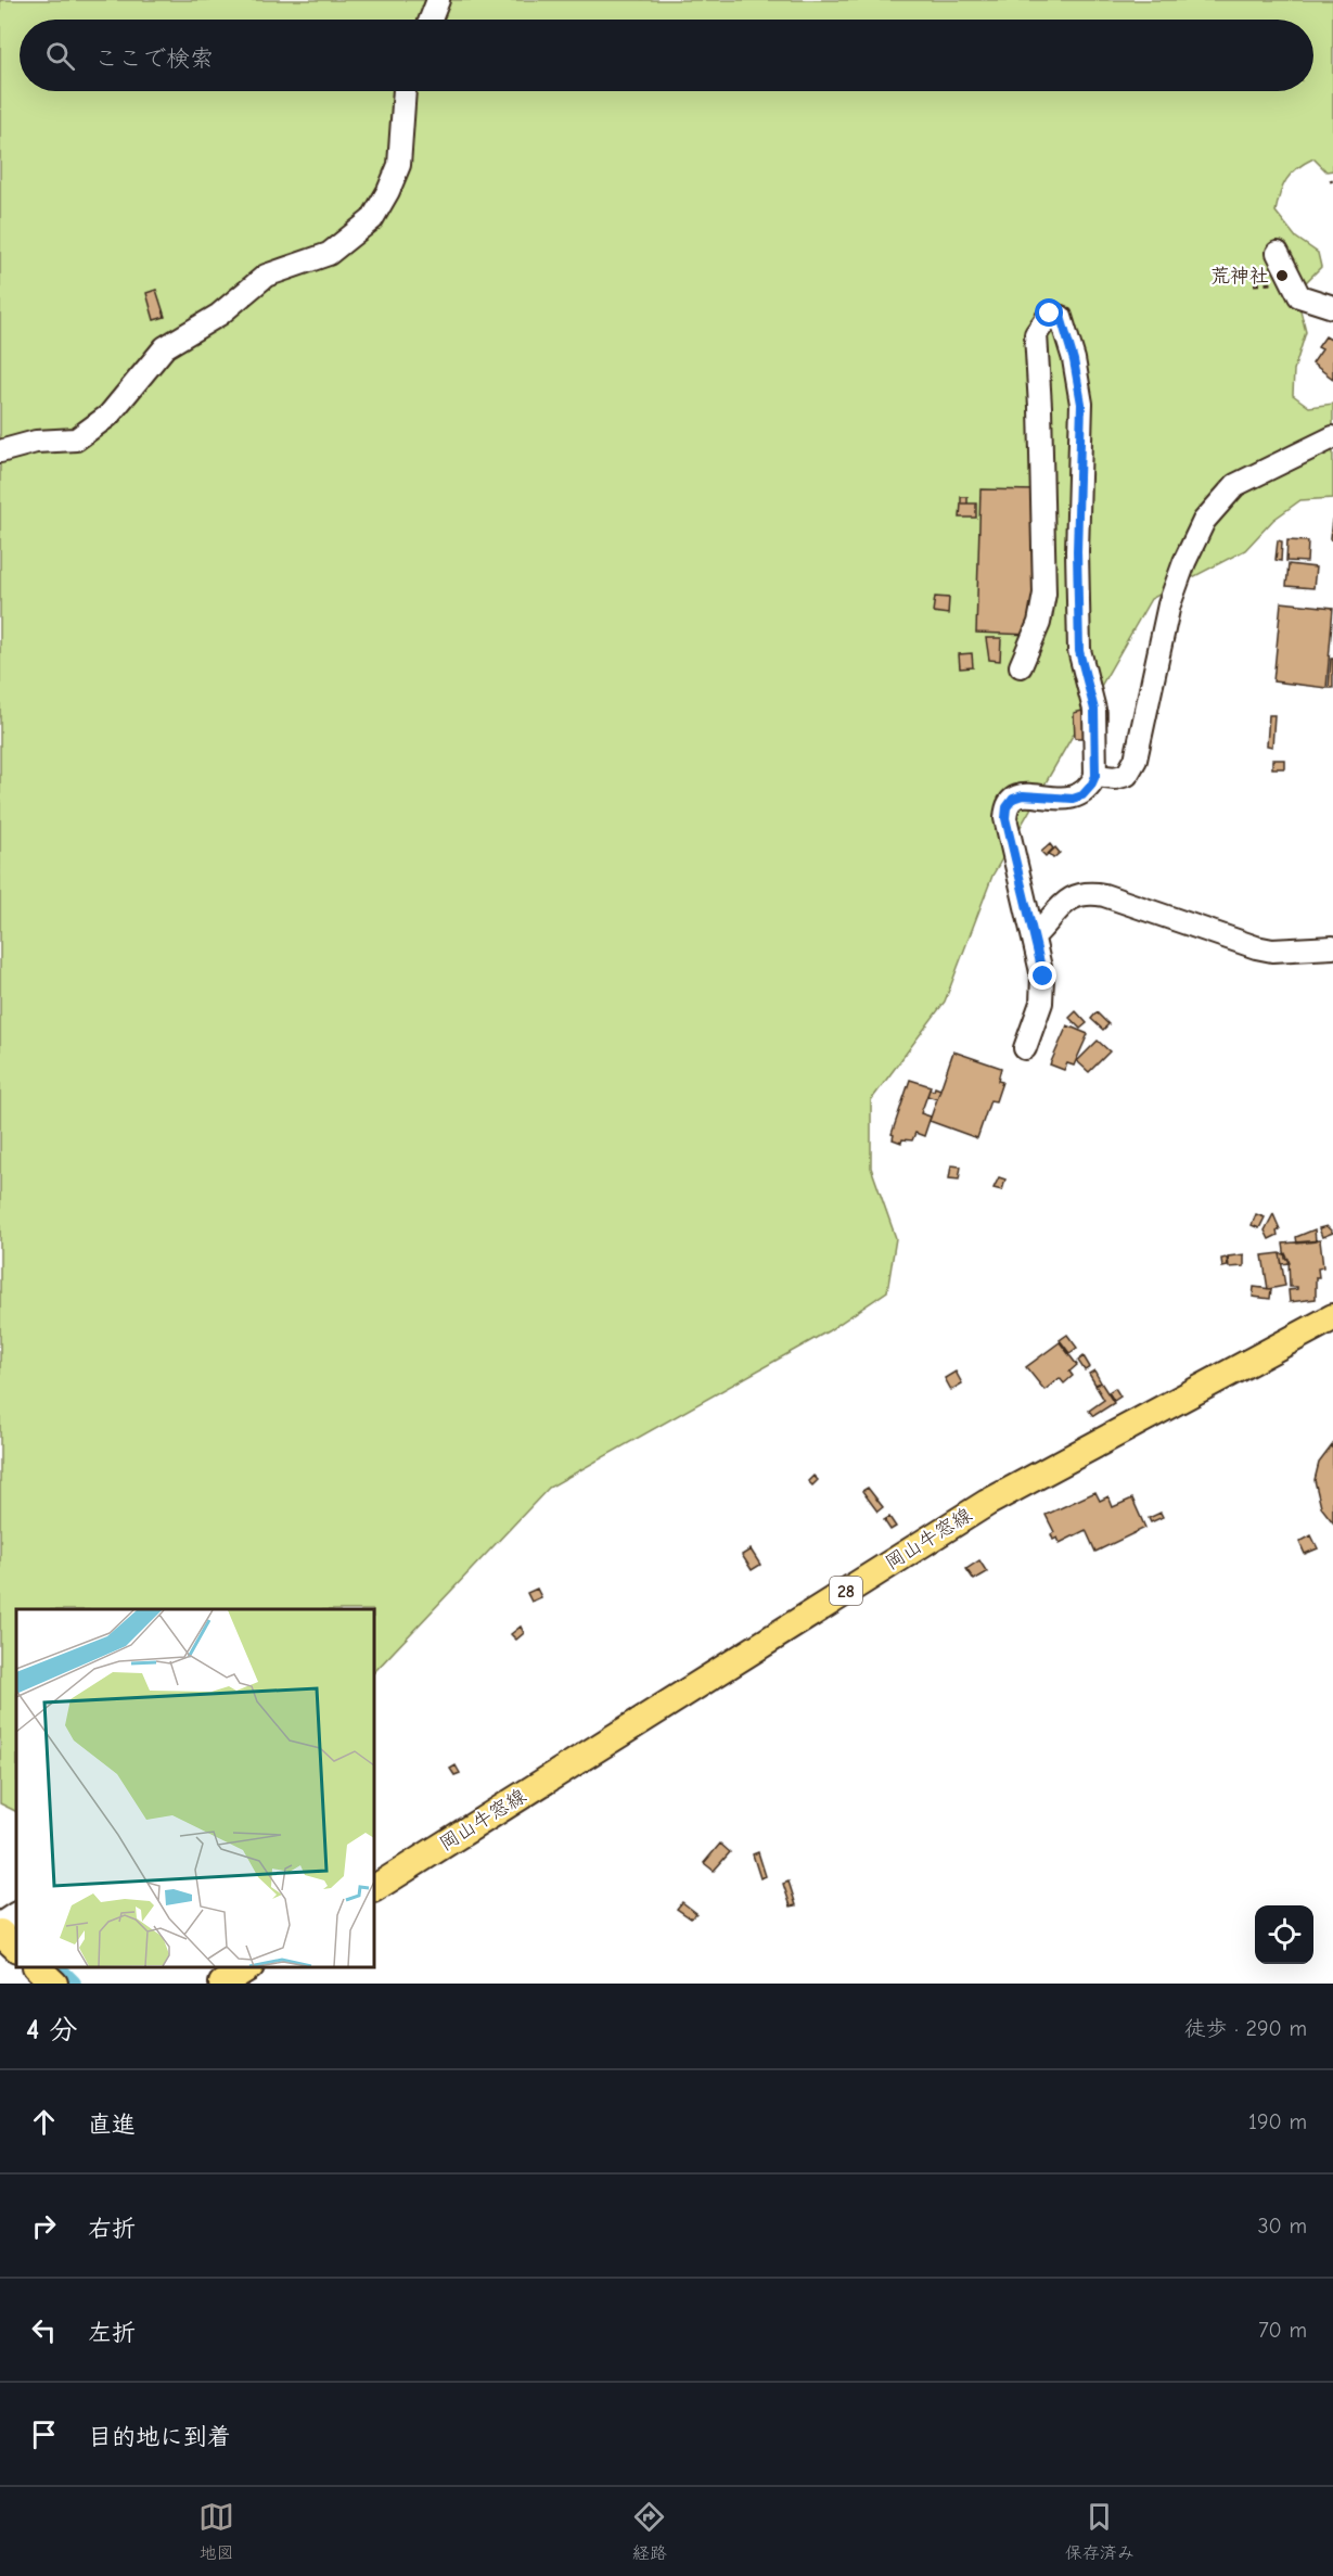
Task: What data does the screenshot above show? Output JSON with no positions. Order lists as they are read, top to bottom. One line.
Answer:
{"streets":{"main road":["岡山牛窓線","28"]},"places":["荒神社"],"page":{"search":"ここで検索","heading":["4 分","徒歩 · 290 m"],"list":[["直進","190 m"],["右折","30 m"],["左折","70 m"],"目的地に到着"],"nav":["地図","経路","保存済み"]}}
